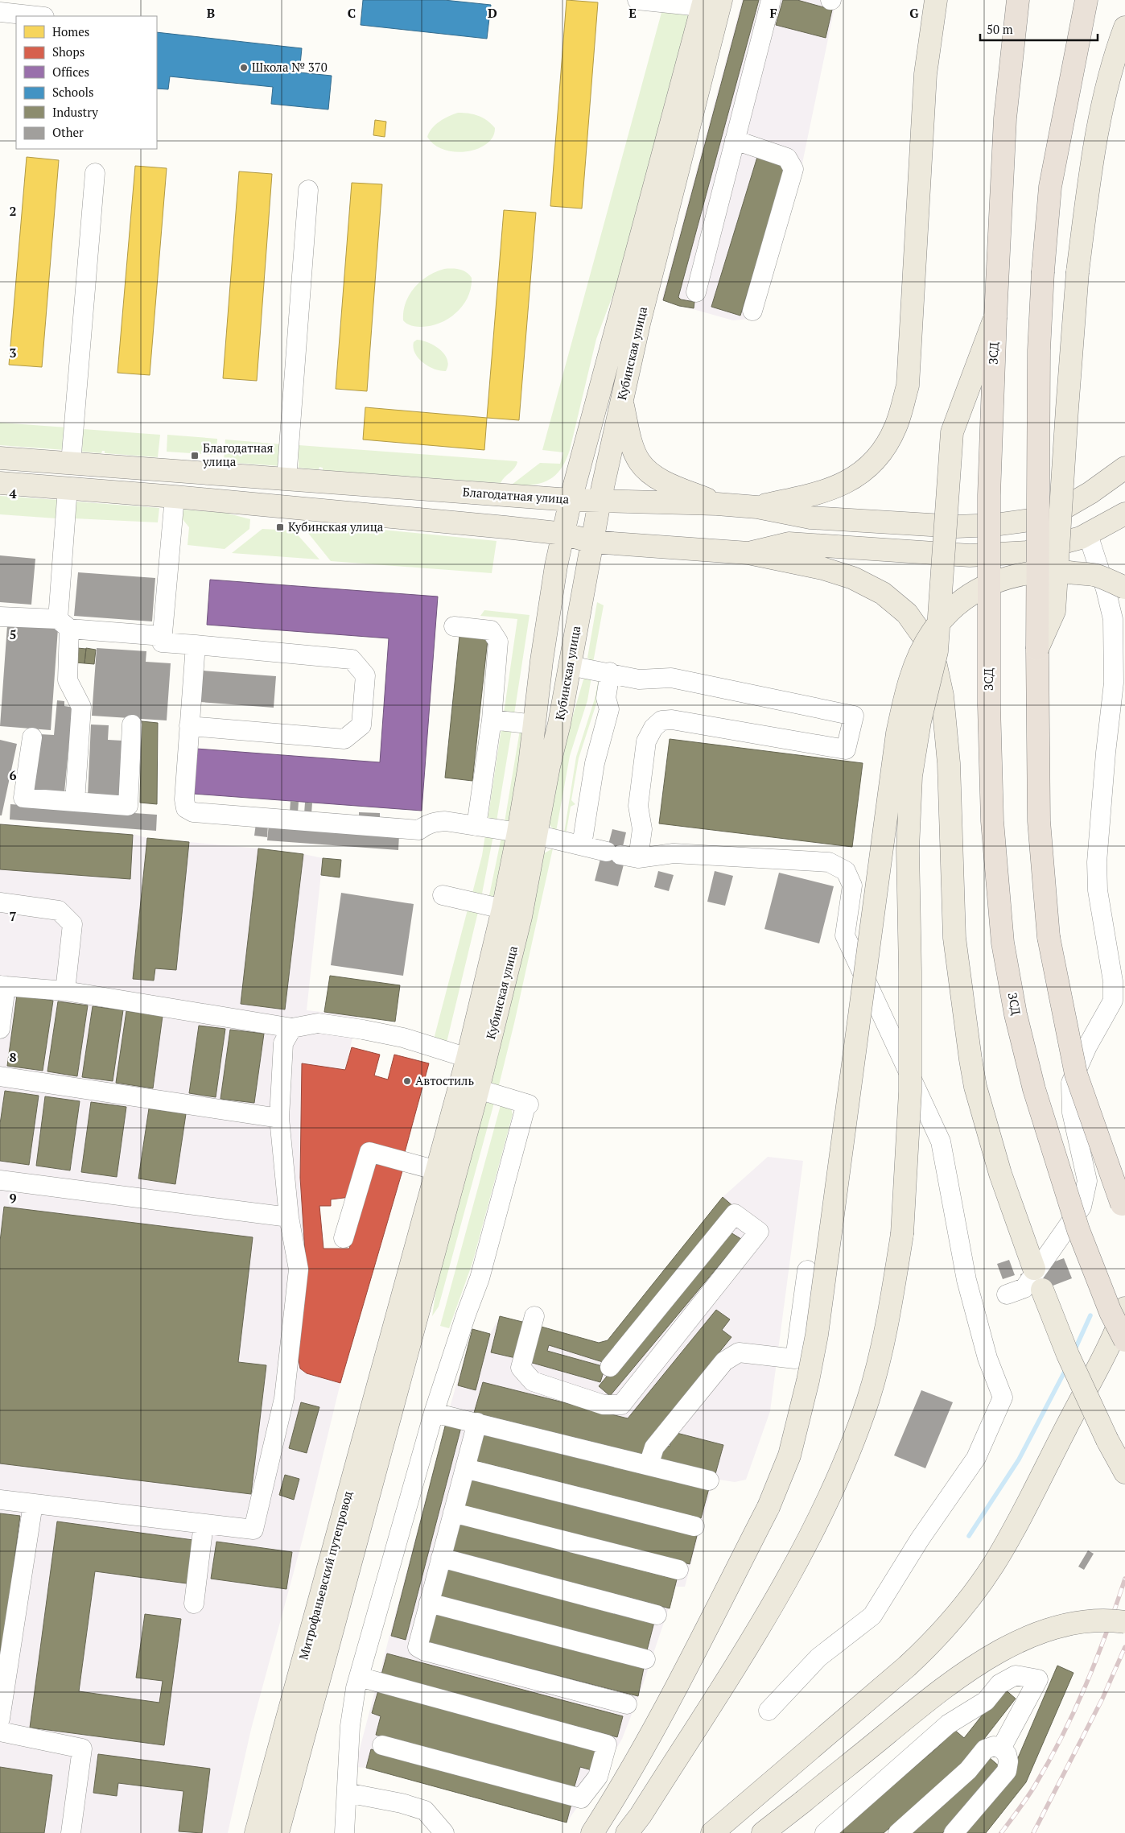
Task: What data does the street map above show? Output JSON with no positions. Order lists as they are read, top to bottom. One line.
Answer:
{"streets":{"highway":["ЗСД"],"main road":["Кубинская улица","Благодатная улица","Митрофаньевский путепровод"]},"crossings":[["Кубинская улица","Благодатная улица"],["Кубинская улица","Митрофаньевский путепровод"]],"places":{"other":["Школа № 370","Автостиль"],"transit":["Благодатная улица","Кубинская улица"]},"legend":["Homes","Shops","Offices","Schools","Industry","Other"],"scale_bar":"50 m","grid":{"columns":["B","C","D","E","F","G"],"rows":["2","3","4","5","6","7","8","9"]}}
